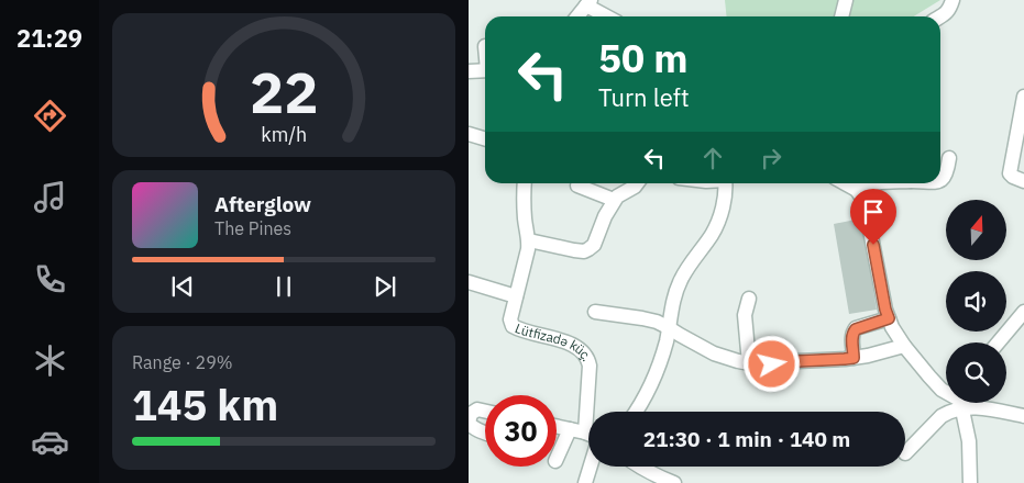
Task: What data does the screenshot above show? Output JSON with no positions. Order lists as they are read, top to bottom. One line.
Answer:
{"streets":{"street":["Lütfizadə küç."]},"north":"top","page":{"tabs":"21:29","turn":["50 m","Turn left"],"song":["Afterglow","The Pines"],"tile":["Range · 29%","145 km"],"limit":"30","trip":"21:30 · 1 min · 140 m","gauge":["22","km/h"]}}
